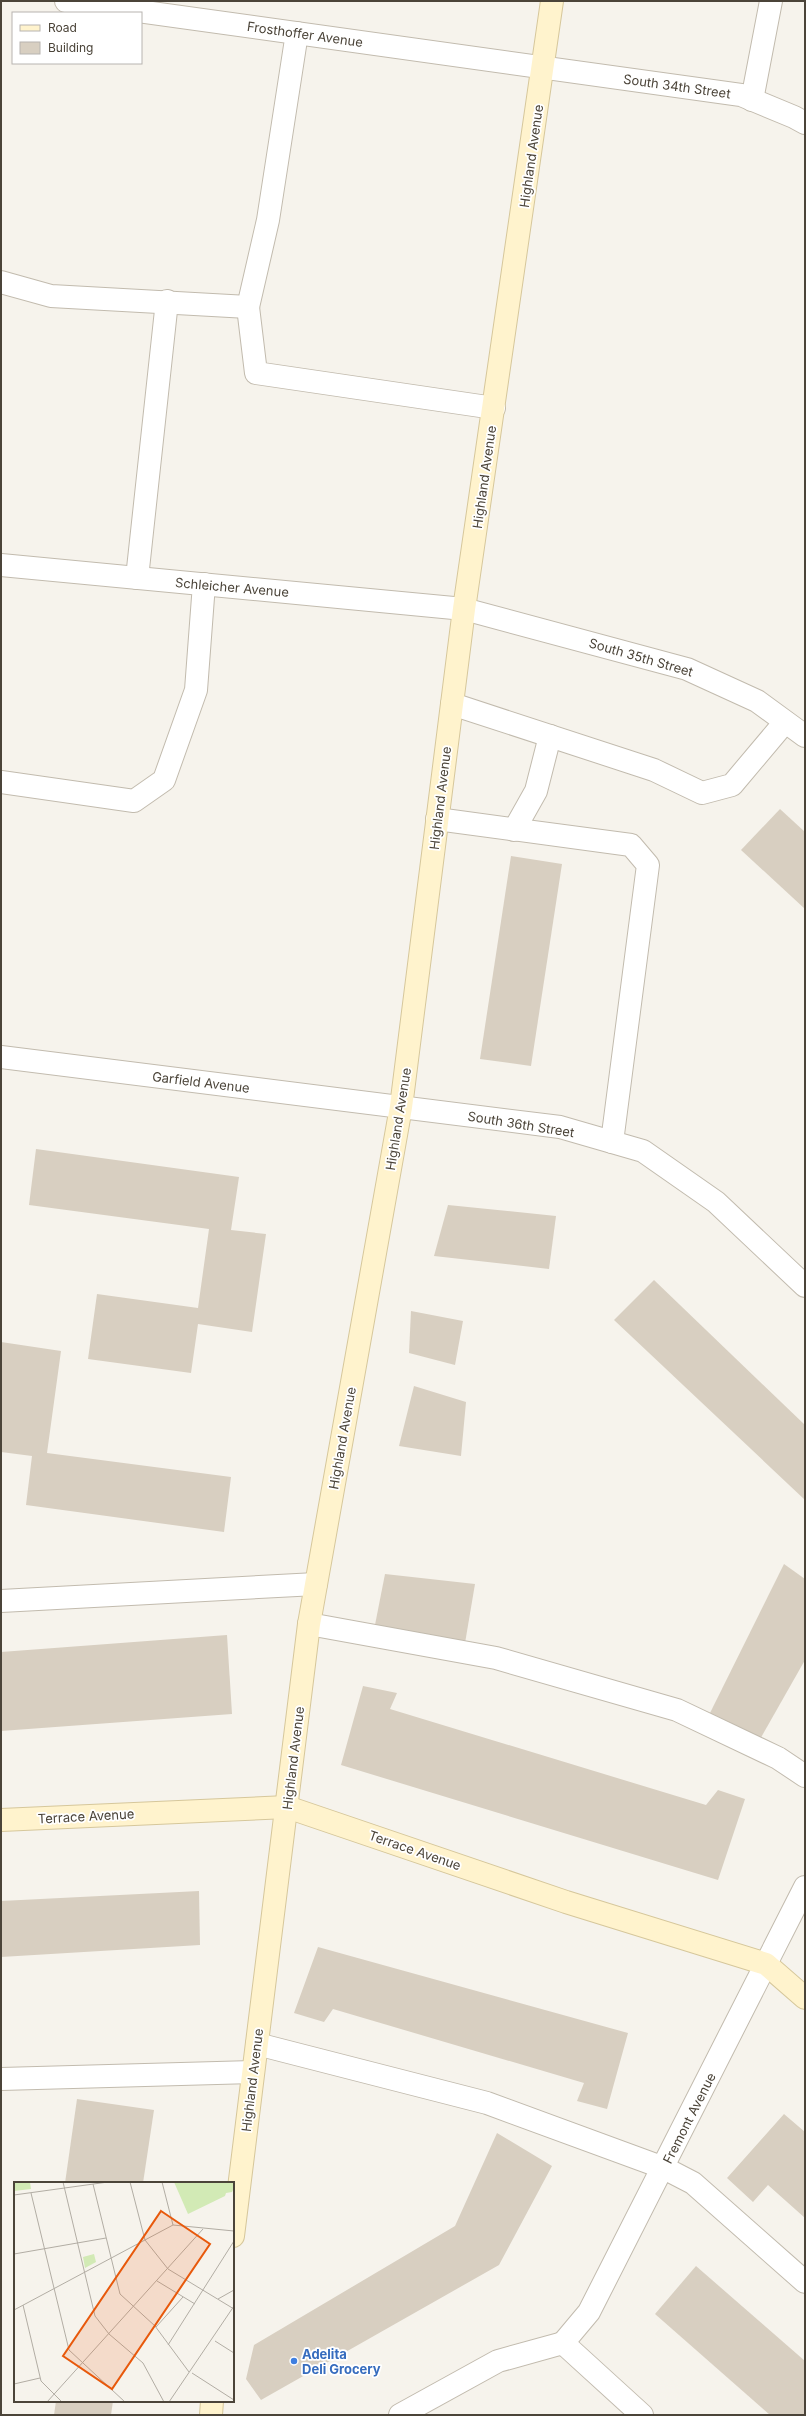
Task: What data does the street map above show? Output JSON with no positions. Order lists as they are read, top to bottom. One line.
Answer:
{"streets":{"street":["Frosthoffer Avenue","South 34th Street","Highland Avenue","Schleicher Avenue","South 35th Street","Garfield Avenue","South 36th Street","Terrace Avenue","Fremont Avenue"]},"crossings":[["Frosthoffer Avenue","South 34th Street"],["Frosthoffer Avenue","Highland Avenue"],["South 34th Street","Highland Avenue"],["Highland Avenue","Schleicher Avenue"],["Highland Avenue","South 35th Street"],["Highland Avenue","Garfield Avenue"],["Highland Avenue","South 36th Street"],["Highland Avenue","Terrace Avenue"],["Schleicher Avenue","South 35th Street"],["Garfield Avenue","South 36th Street"],["Terrace Avenue","Fremont Avenue"]],"places":["Adelita Deli Grocery"],"legend":["Road","Building"]}
